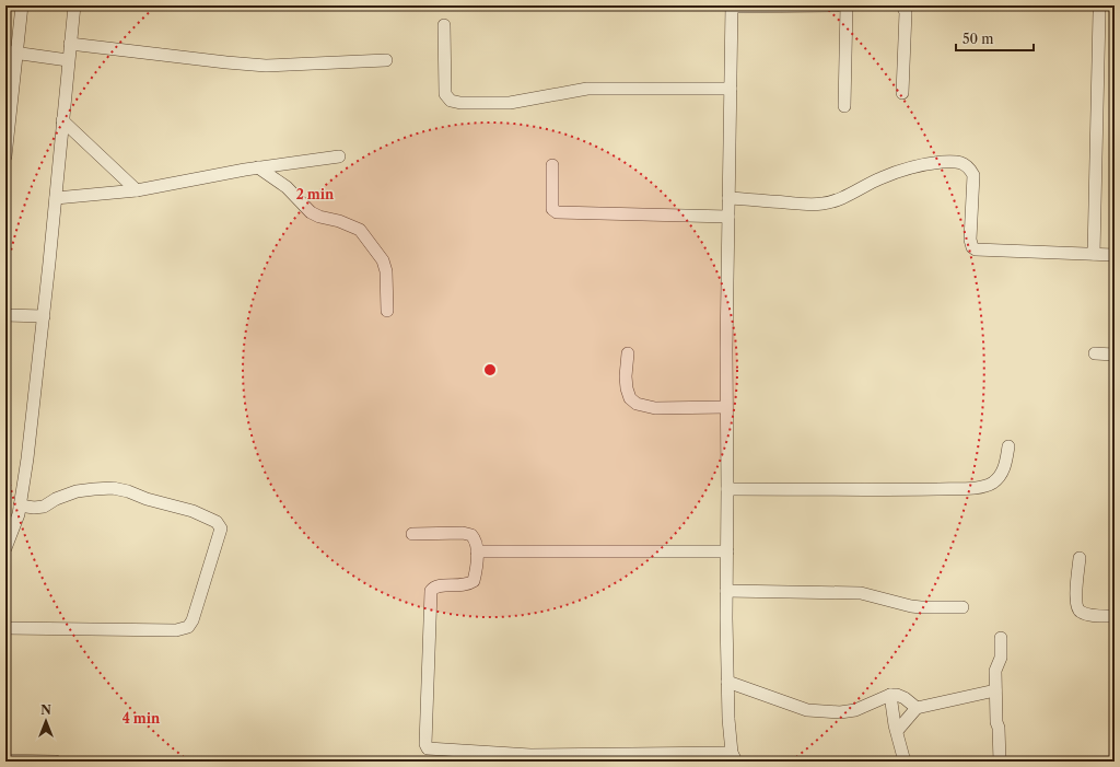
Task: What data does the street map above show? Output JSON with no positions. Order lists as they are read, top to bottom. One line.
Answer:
{"scale_bar":"50 m","north":"top","rings":["2 min","4 min"]}
